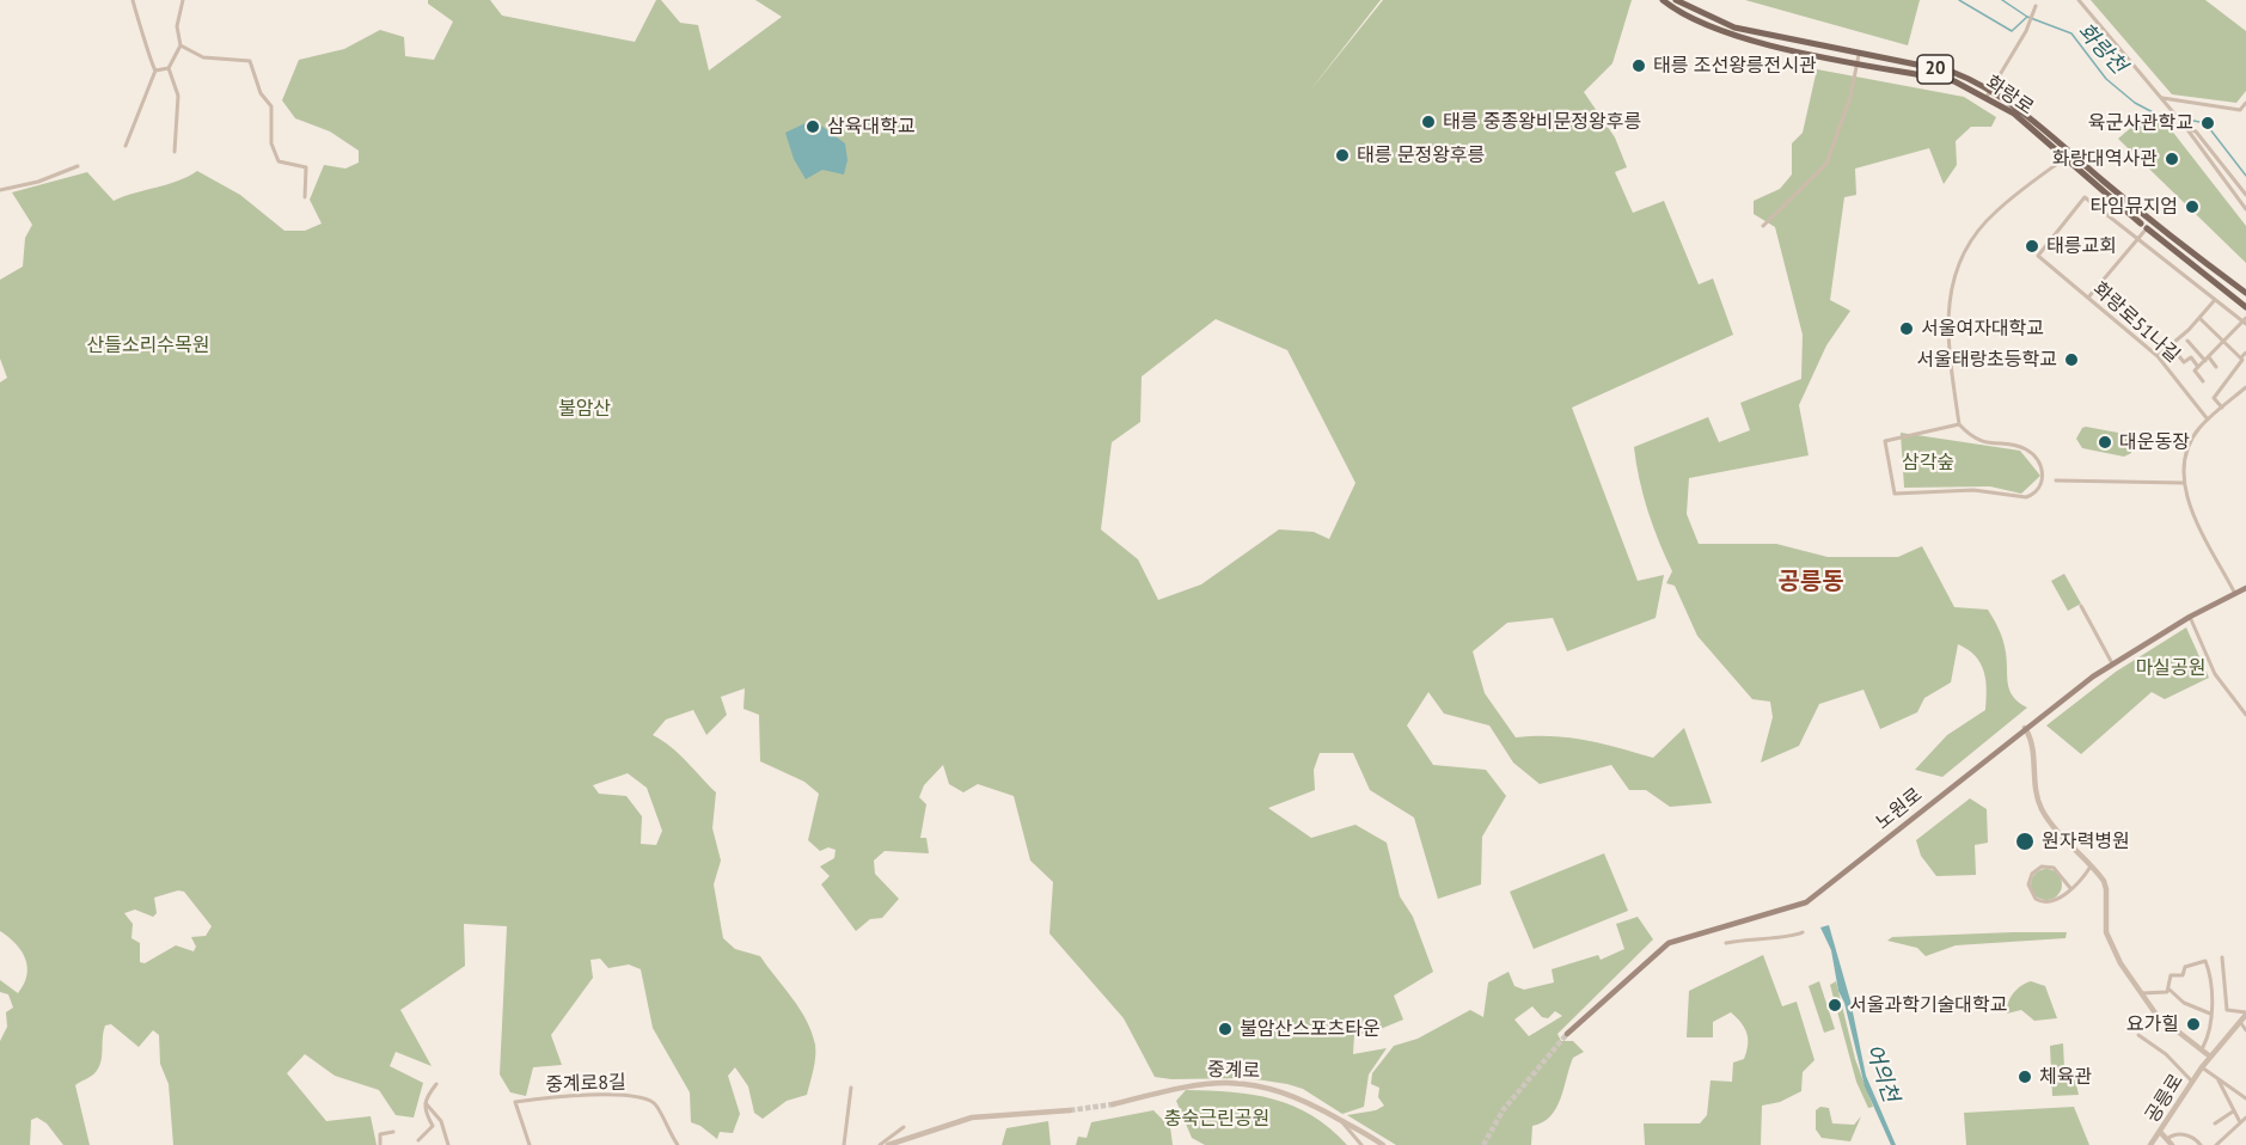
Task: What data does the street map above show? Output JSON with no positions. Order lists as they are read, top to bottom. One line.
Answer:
{"streets":{"main road":["20","화랑로","노원로"],"street":["화랑로51나길","중계로","중계로8길","공릉로"]},"districts":["공릉동"],"water":["화랑천","어의천"],"parks":["산들소리수목원","불암산","삼각숲","마실공원","충숙근린공원"],"places":["태릉 조선왕릉전시관","태릉 중종왕비문정왕후릉","육군사관학교","삼육대학교","태릉 문정왕후릉","화랑대역사관","타임뮤지엄","태릉교회","서울여자대학교","서울태랑초등학교","대운동장","원자력병원","서울과학기술대학교","요가힐","불암산스포츠타운","체육관"]}
